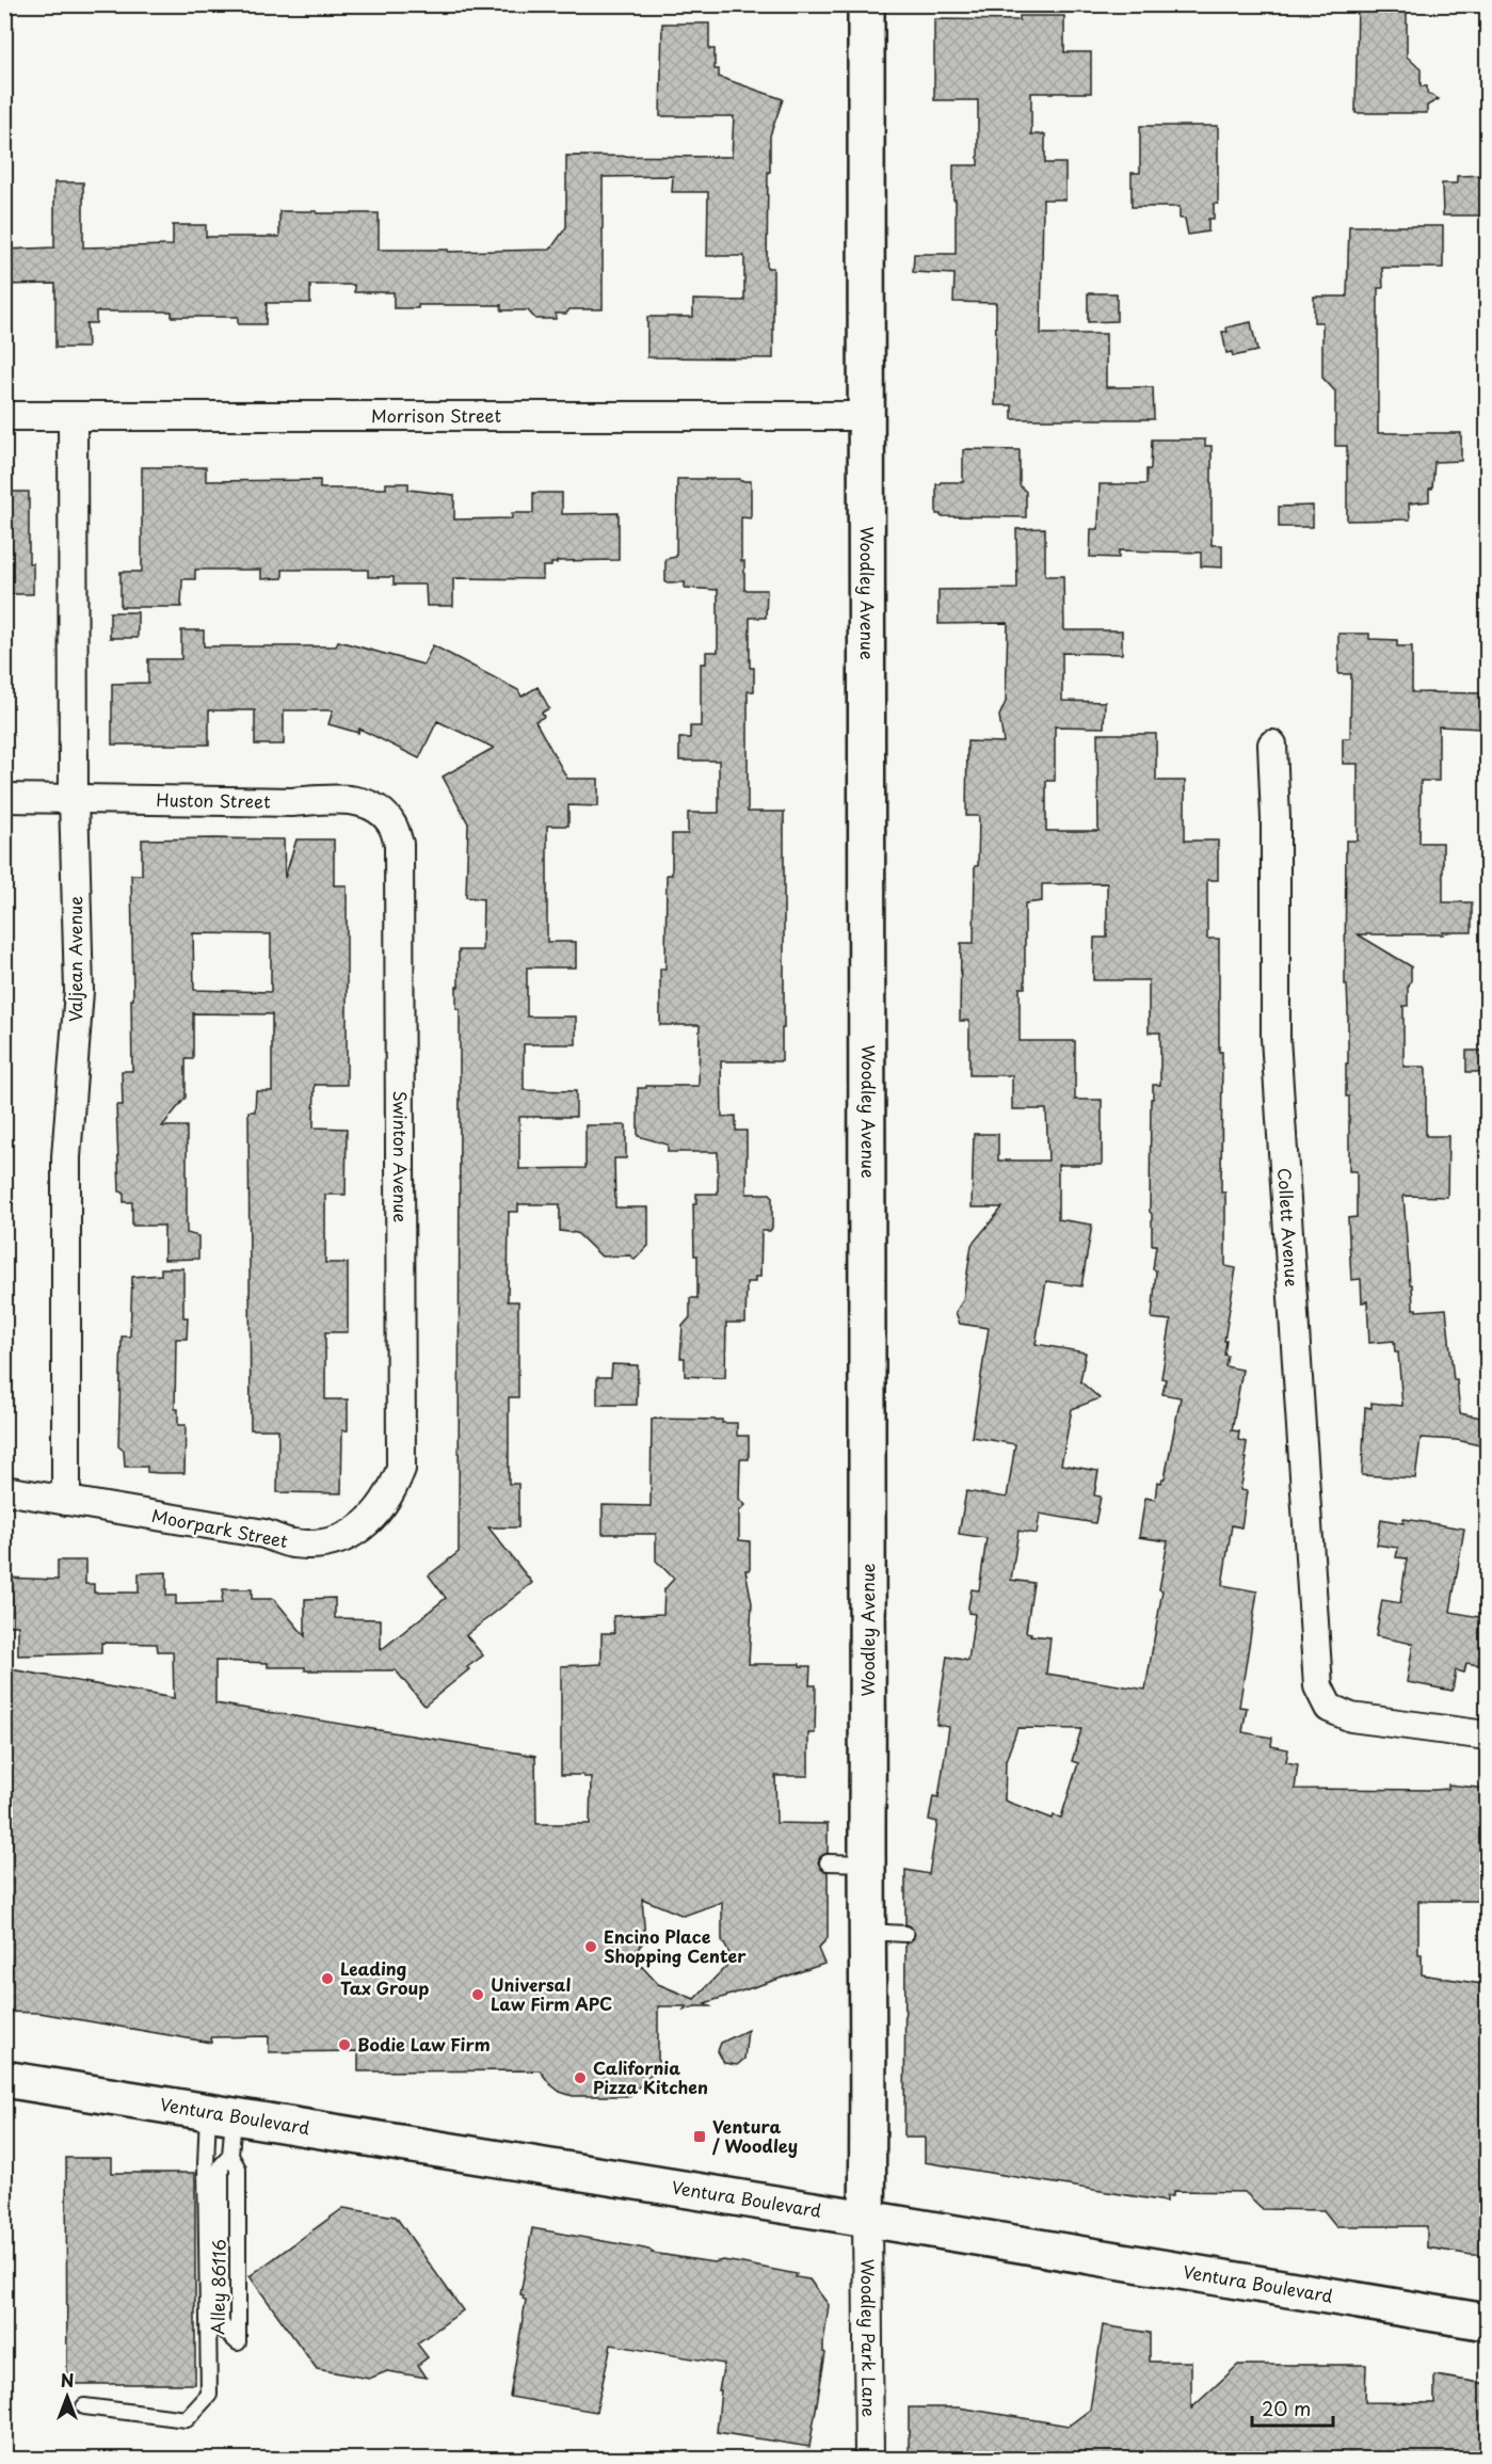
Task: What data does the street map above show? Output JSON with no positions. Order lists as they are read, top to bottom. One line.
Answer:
{"streets":{"street":["Morrison Street","Woodley Avenue","Huston Street","Valjean Avenue","Swinton Avenue","Collett Avenue","Moorpark Street","Ventura Boulevard","Woodley Park Lane"],"lane":["Alley 86116"]},"crossings":[["Morrison Street","Woodley Avenue"],["Morrison Street","Valjean Avenue"],["Woodley Avenue","Ventura Boulevard"],["Woodley Avenue","Woodley Park Lane"],["Huston Street","Valjean Avenue"],["Huston Street","Swinton Avenue"],["Valjean Avenue","Moorpark Street"],["Swinton Avenue","Moorpark Street"],["Ventura Boulevard","Alley 86116"],["Ventura Boulevard","Woodley Park Lane"]],"places":{"other":["Encino Place Shopping Center","Leading Tax Group","Universal Law Firm APC","Bodie Law Firm","California Pizza Kitchen"],"transit":["Ventura / Woodley"]},"scale_bar":"20 m","north":"top"}
